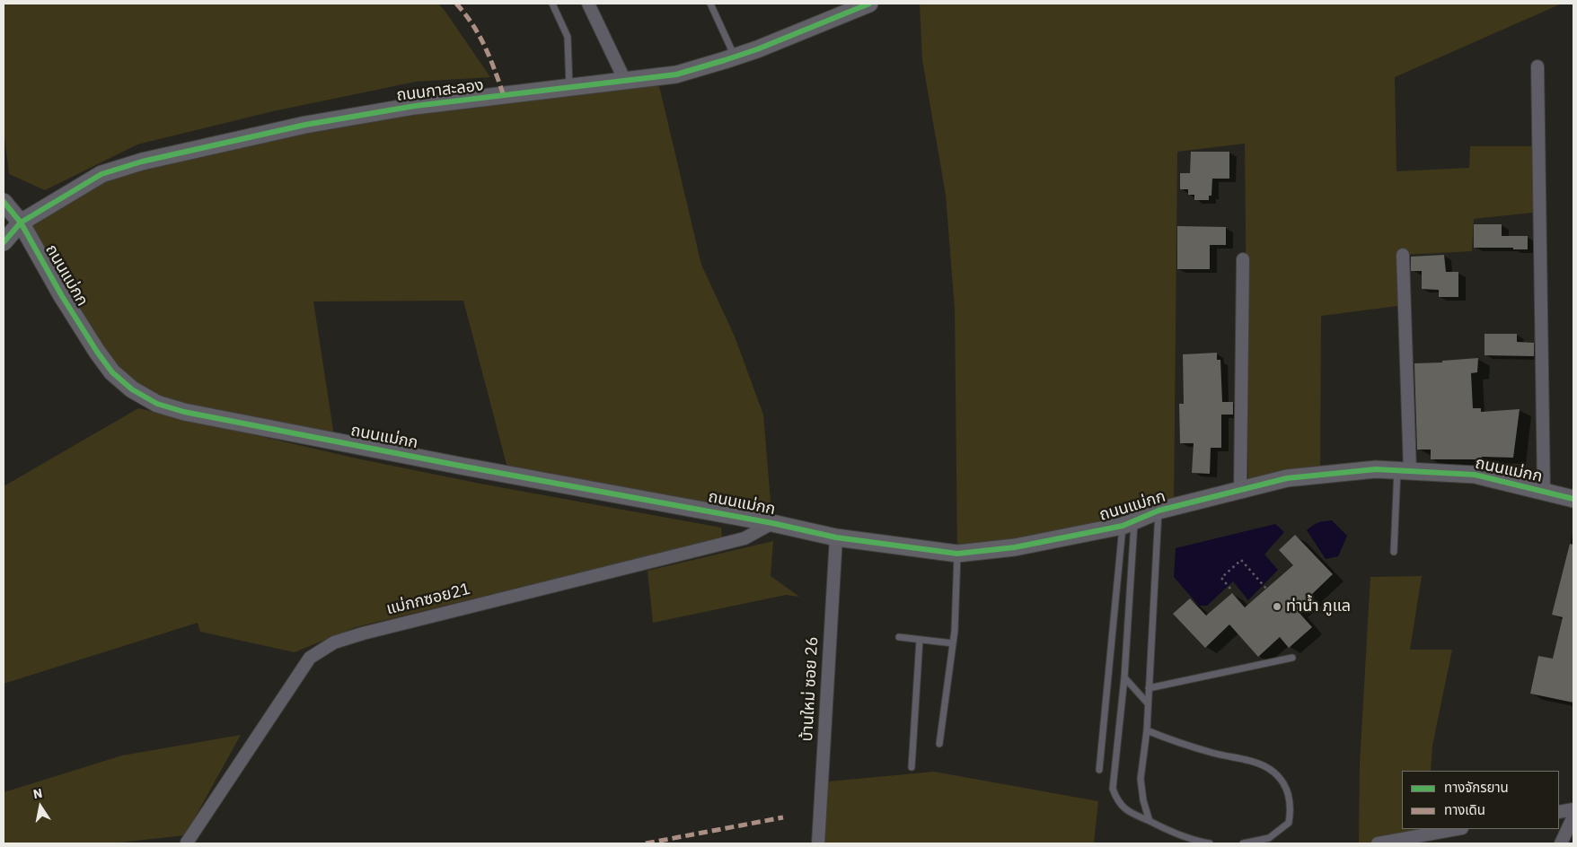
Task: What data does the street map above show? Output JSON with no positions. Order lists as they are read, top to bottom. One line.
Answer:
{"streets":{"street":["ถนนกาสะลอง","ถนนแม่กก","แม่กกซอย21","บ้านใหม่ ซอย 26"]},"crossings":[["ถนนกาสะลอง","ถนนแม่กก"],["ถนนแม่กก","แม่กกซอย21"],["ถนนแม่กก","บ้านใหม่ ซอย 26"]],"places":["ท่าน้ำ ภูแล"],"legend":["ทางจักรยาน","ทางเดิน"],"north":"top"}
